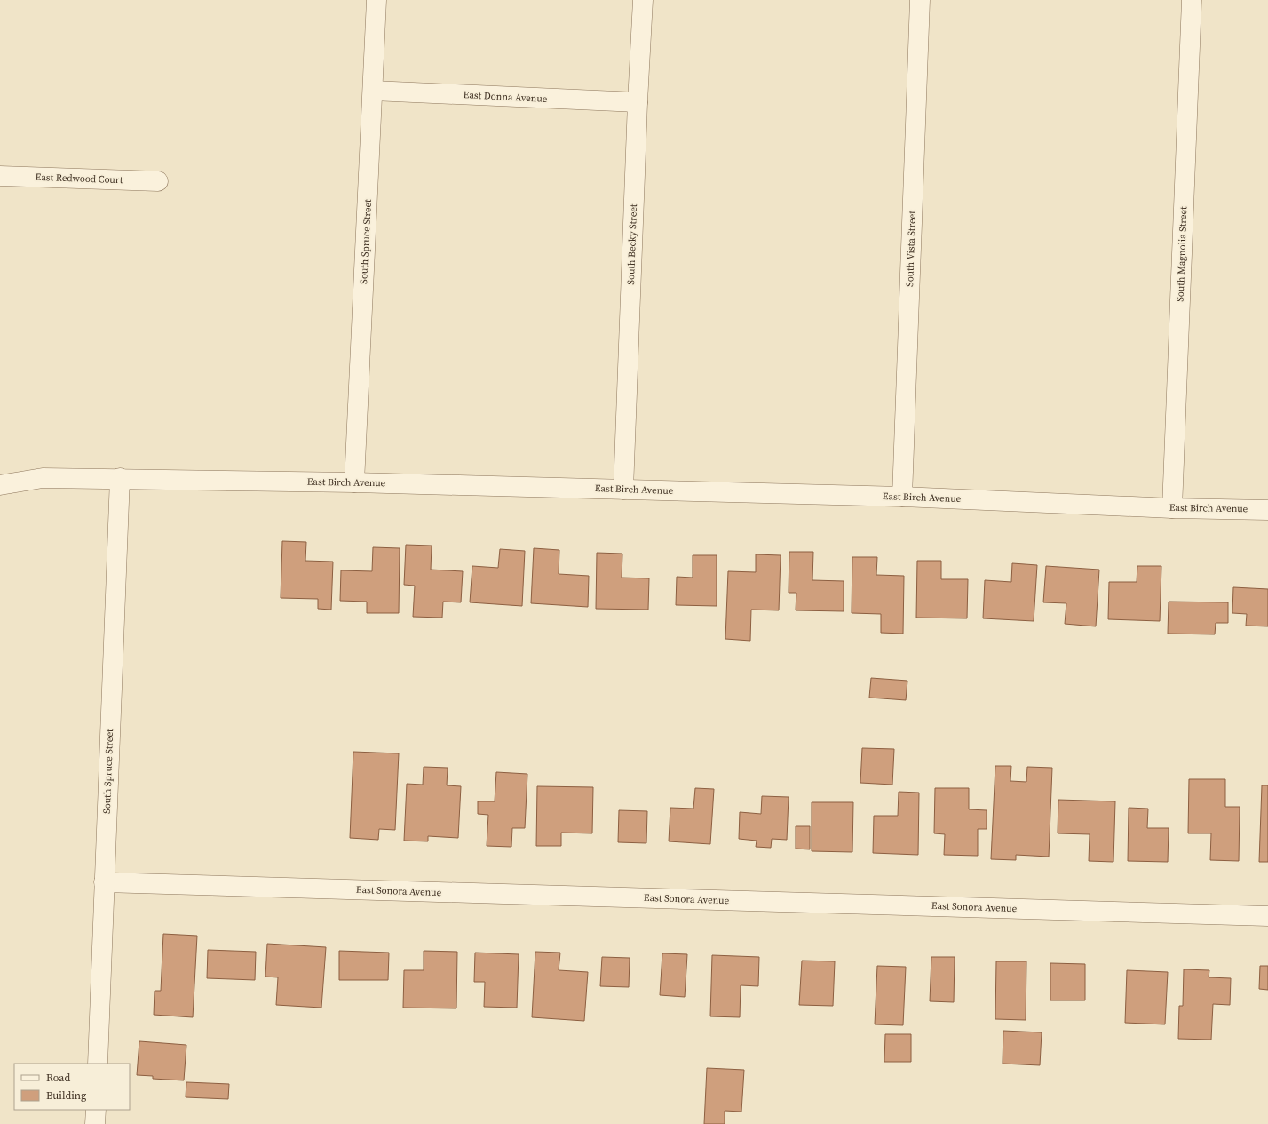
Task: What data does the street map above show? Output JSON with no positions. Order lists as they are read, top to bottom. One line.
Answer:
{"streets":{"street":["East Donna Avenue","East Redwood Court","South Spruce Street","South Becky Street","South Vista Street","South Magnolia Street","East Birch Avenue","East Sonora Avenue"]},"crossings":[["East Donna Avenue","South Spruce Street"],["East Donna Avenue","South Becky Street"],["South Spruce Street","East Birch Avenue"],["South Spruce Street","East Sonora Avenue"],["South Becky Street","East Birch Avenue"],["South Vista Street","East Birch Avenue"],["South Magnolia Street","East Birch Avenue"]],"legend":["Road","Building"]}
